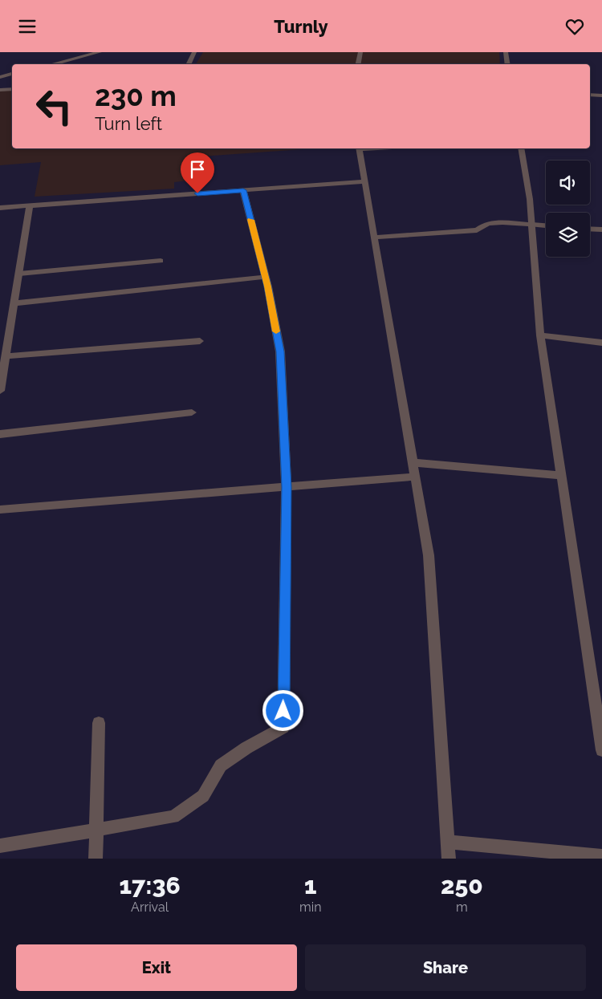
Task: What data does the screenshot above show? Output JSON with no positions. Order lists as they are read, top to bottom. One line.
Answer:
{"page":{"header":"Turnly","turn":["230 m","Turn left"],"eta":["17:36","Arrival","1","min","250","m"],"buttons":["Exit","Share"]}}
